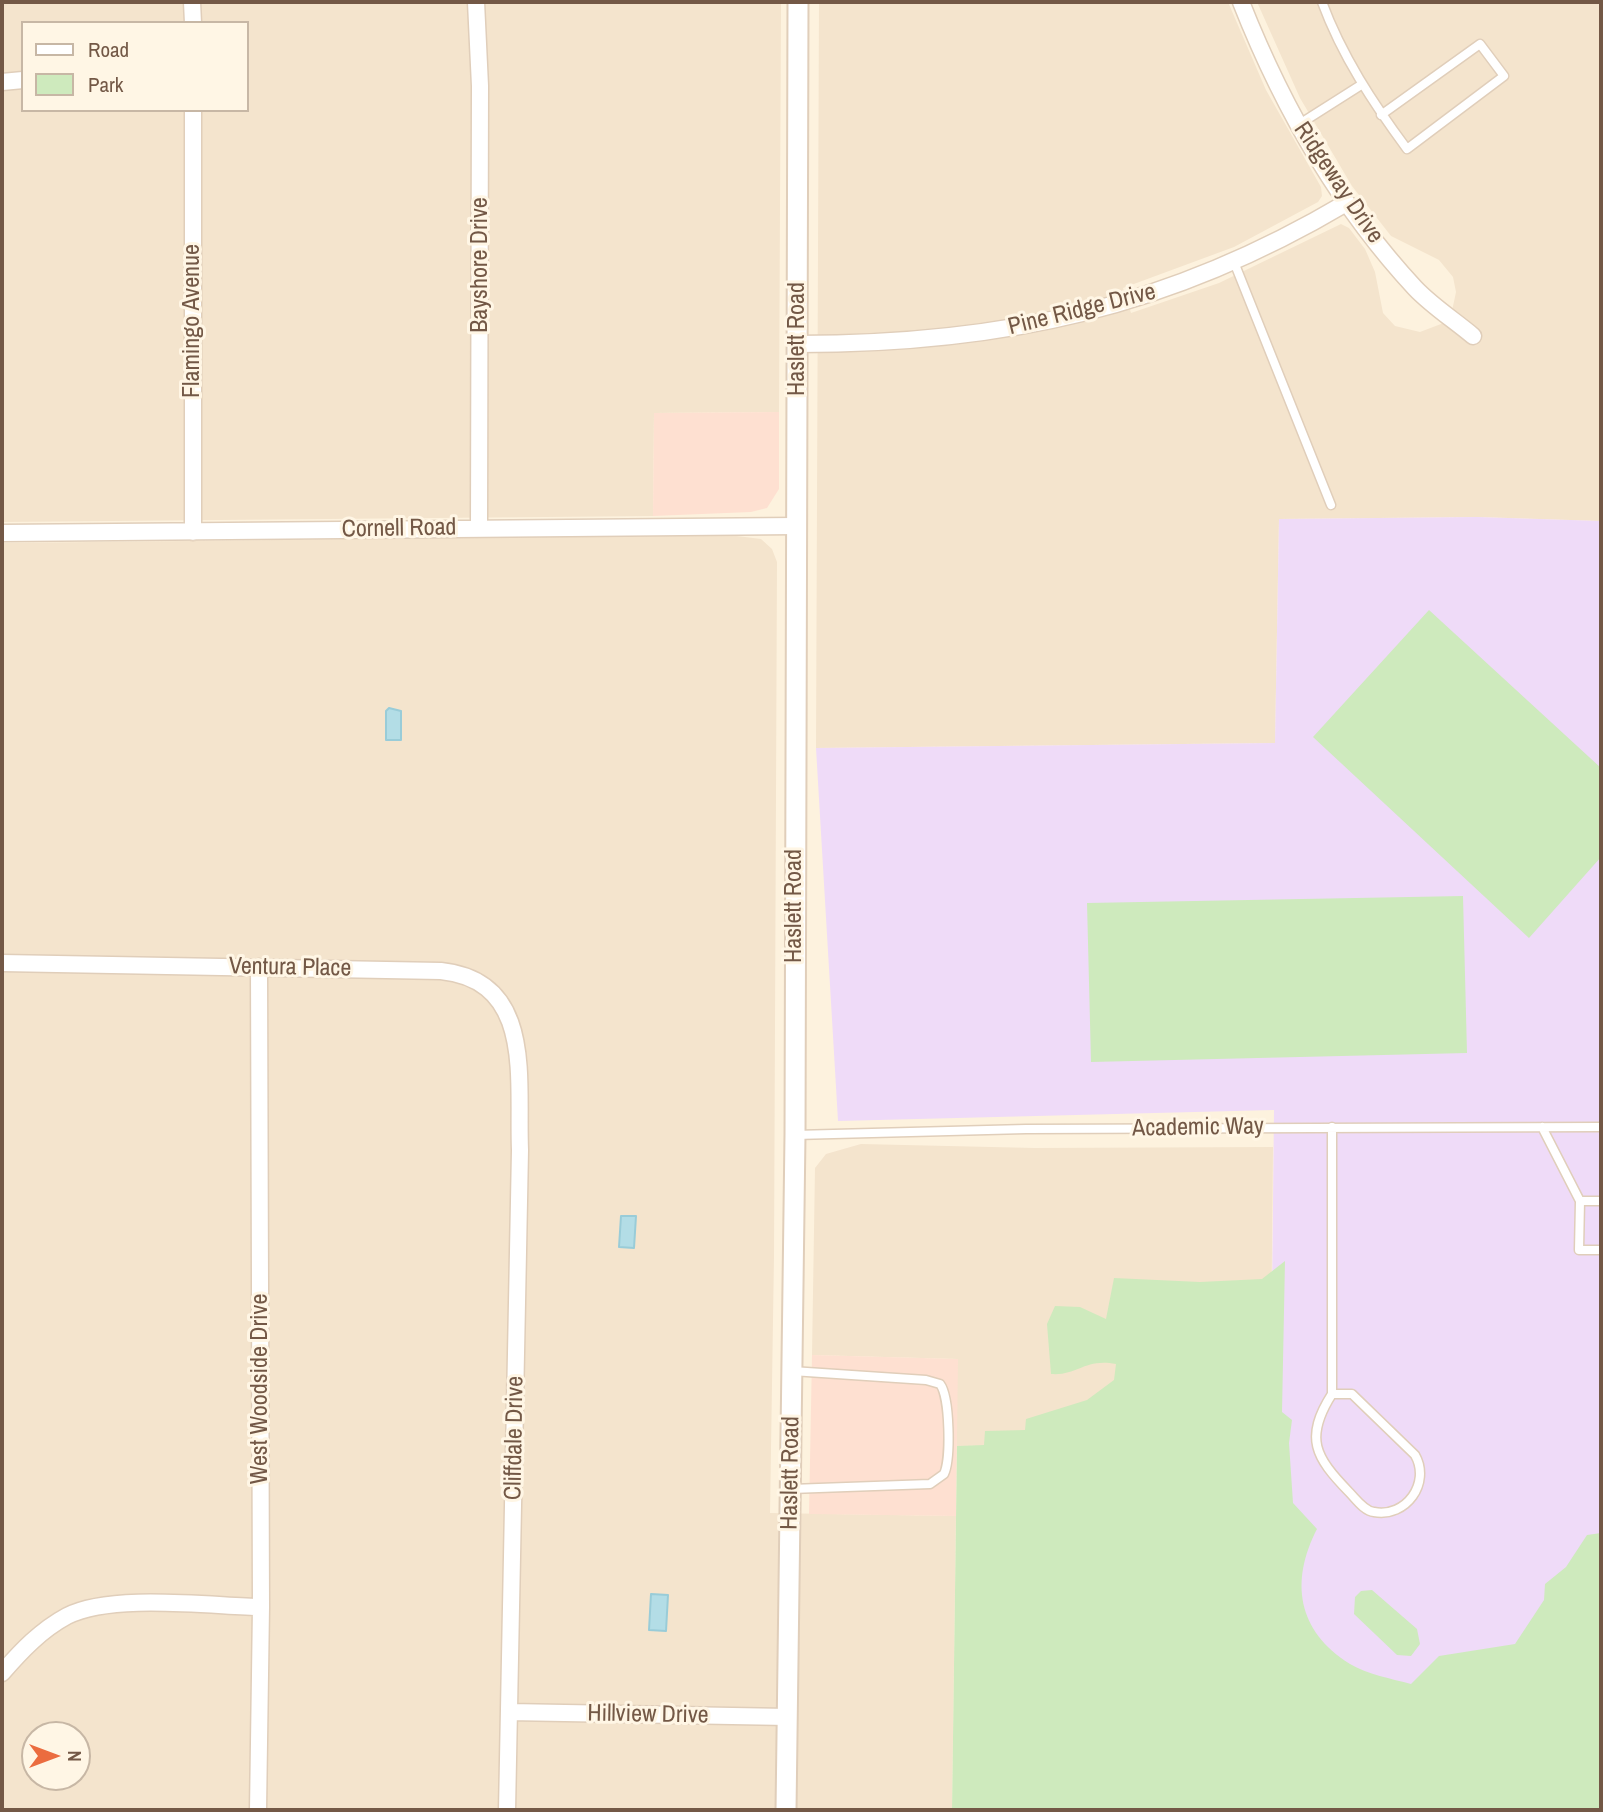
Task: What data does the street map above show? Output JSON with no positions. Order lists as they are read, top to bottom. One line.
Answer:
{"streets":{"street":["Ridgeway Drive","Bayshore Drive","Pine Ridge Drive","Flamingo Avenue","Haslett Road","Cornell Road","Ventura Place","West Woodside Drive","Cliffdale Drive","Hillview Drive"],"lane":["Academic Way"]},"crossings":[["Ridgeway Drive","Pine Ridge Drive"],["Bayshore Drive","Cornell Road"],["Pine Ridge Drive","Haslett Road"],["Flamingo Avenue","Cornell Road"],["Haslett Road","Cornell Road"],["Haslett Road","Academic Way"],["Haslett Road","Hillview Drive"],["Ventura Place","West Woodside Drive"],["Ventura Place","Cliffdale Drive"],["Cliffdale Drive","Hillview Drive"]],"legend":["Road","Park"],"north":"right"}
